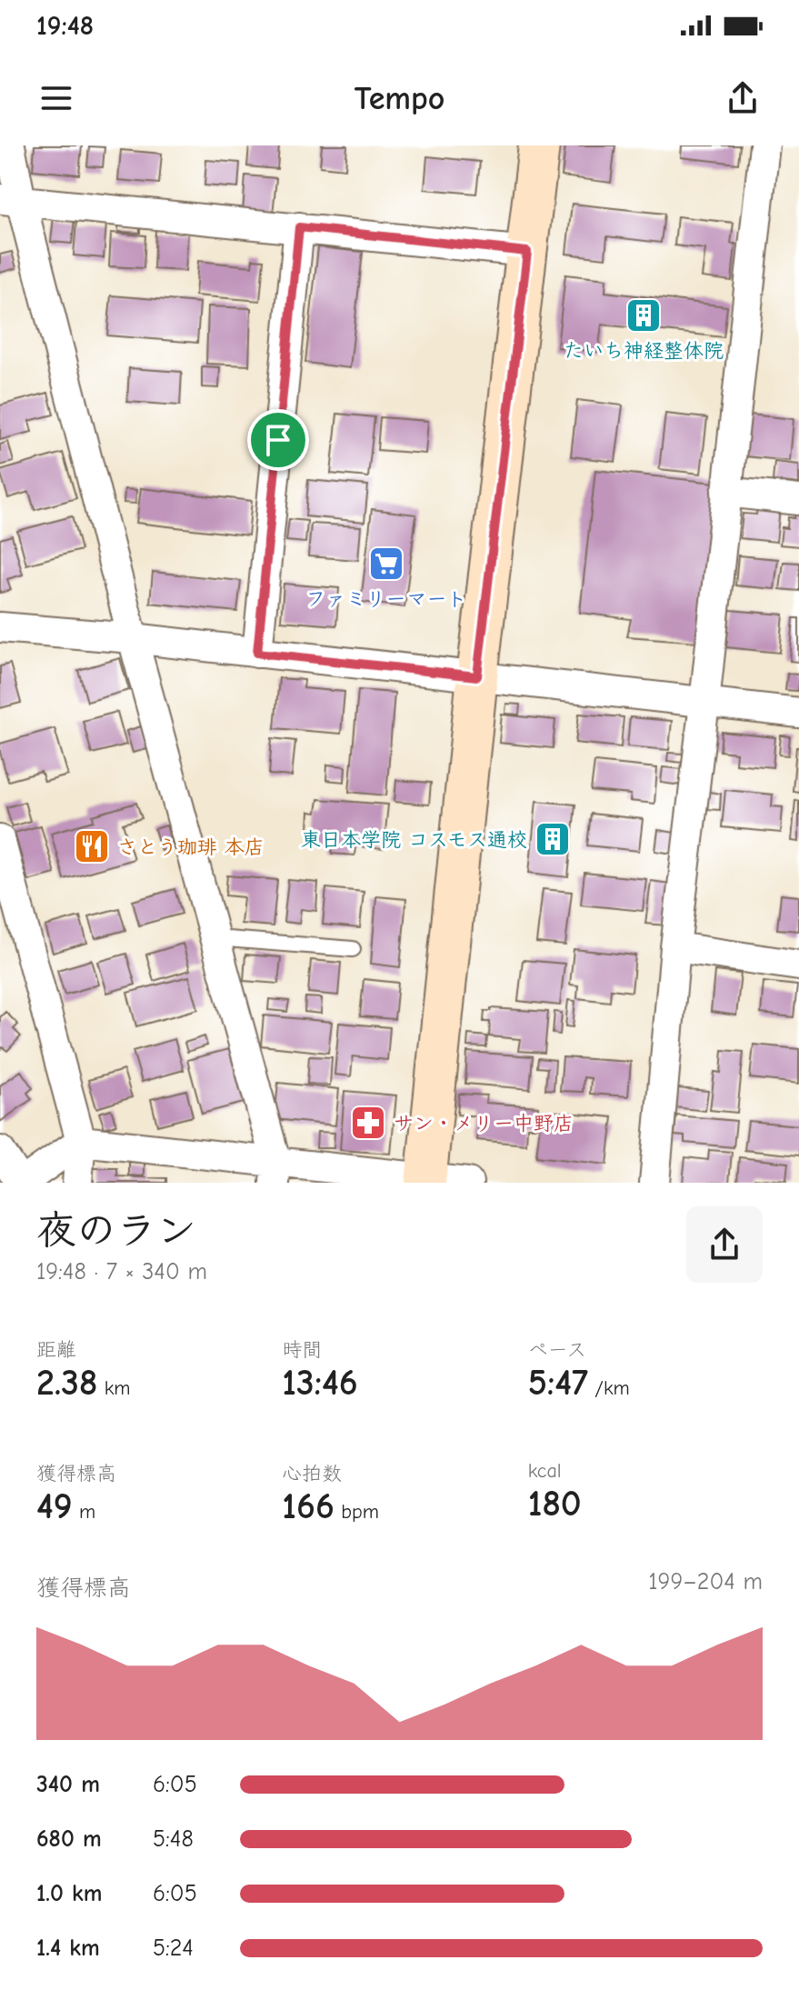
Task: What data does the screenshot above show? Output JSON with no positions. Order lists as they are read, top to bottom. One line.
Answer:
{"places":{"building":["たいち神経整体院","東日本学院 コスモス通校"],"supermarket":["ファミリーマート"],"restaurant":["さとう珈琲 本店"],"pharmacy":["サン・メリー中野店"]},"page":{"status":"19:48","header":"Tempo","heading":["夜のラン","19:48 · 7 × 340 m"],"stats":[["距離","2.38 km"],["時間","13:46"],["ペース","5:47 /km"],["獲得標高","49 m"],["心拍数","166 bpm"],["kcal","180"]],"chart":["獲得標高","199–204 m"],"list":[{"name":"340 m","note":"6:05"},{"name":"680 m","note":"5:48"},{"name":"1.0 km","note":"6:05"},{"name":"1.4 km","note":"5:24"}]}}
